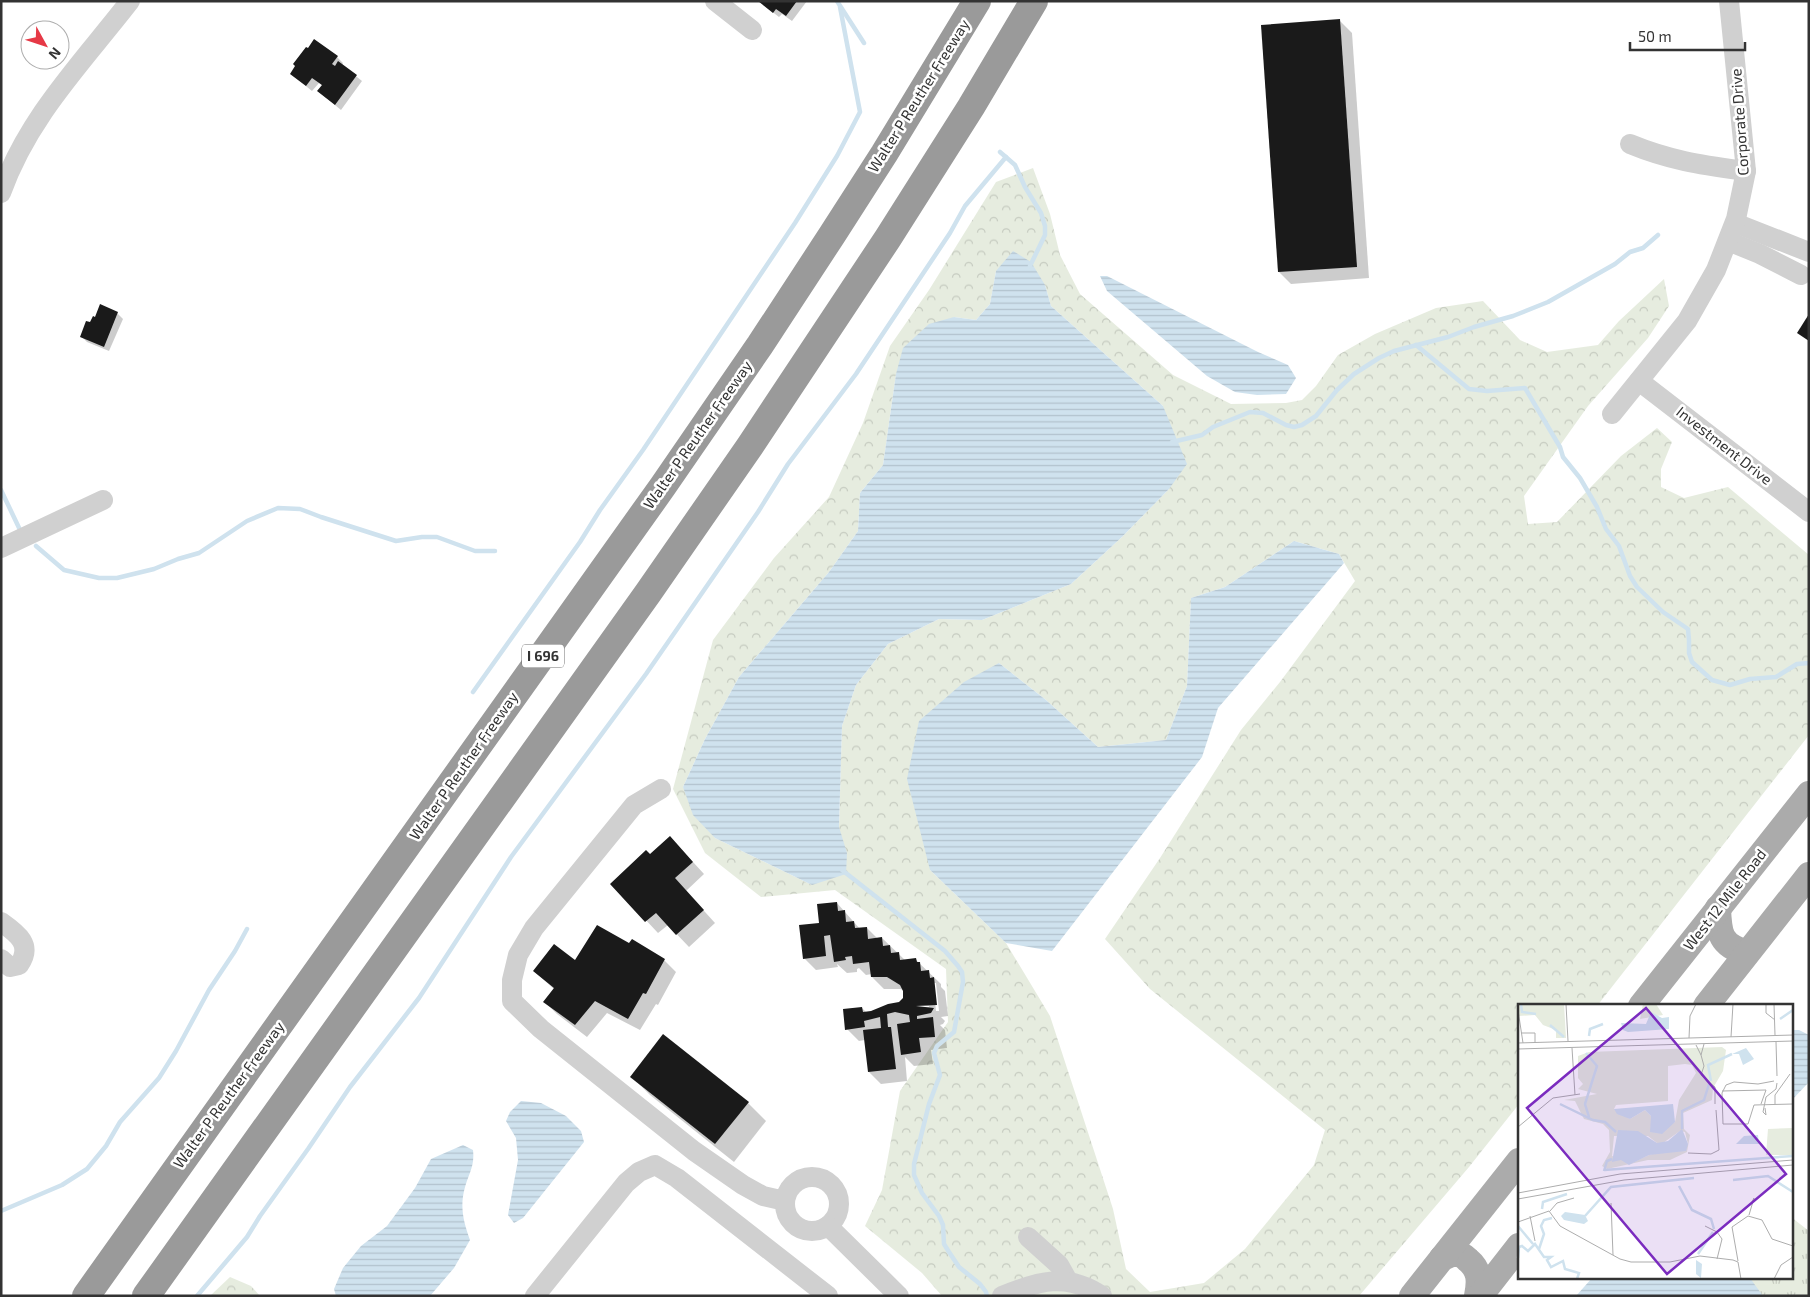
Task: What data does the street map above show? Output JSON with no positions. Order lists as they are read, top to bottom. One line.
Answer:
{"streets":{"highway":["Walter P Reuther Freeway","I 696"],"main road":["West 12 Mile Road"],"street":["Corporate Drive","Investment Drive"]},"crossings":[["Corporate Drive","Investment Drive"]],"scale_bar":"50 m","north":"bottom right"}
